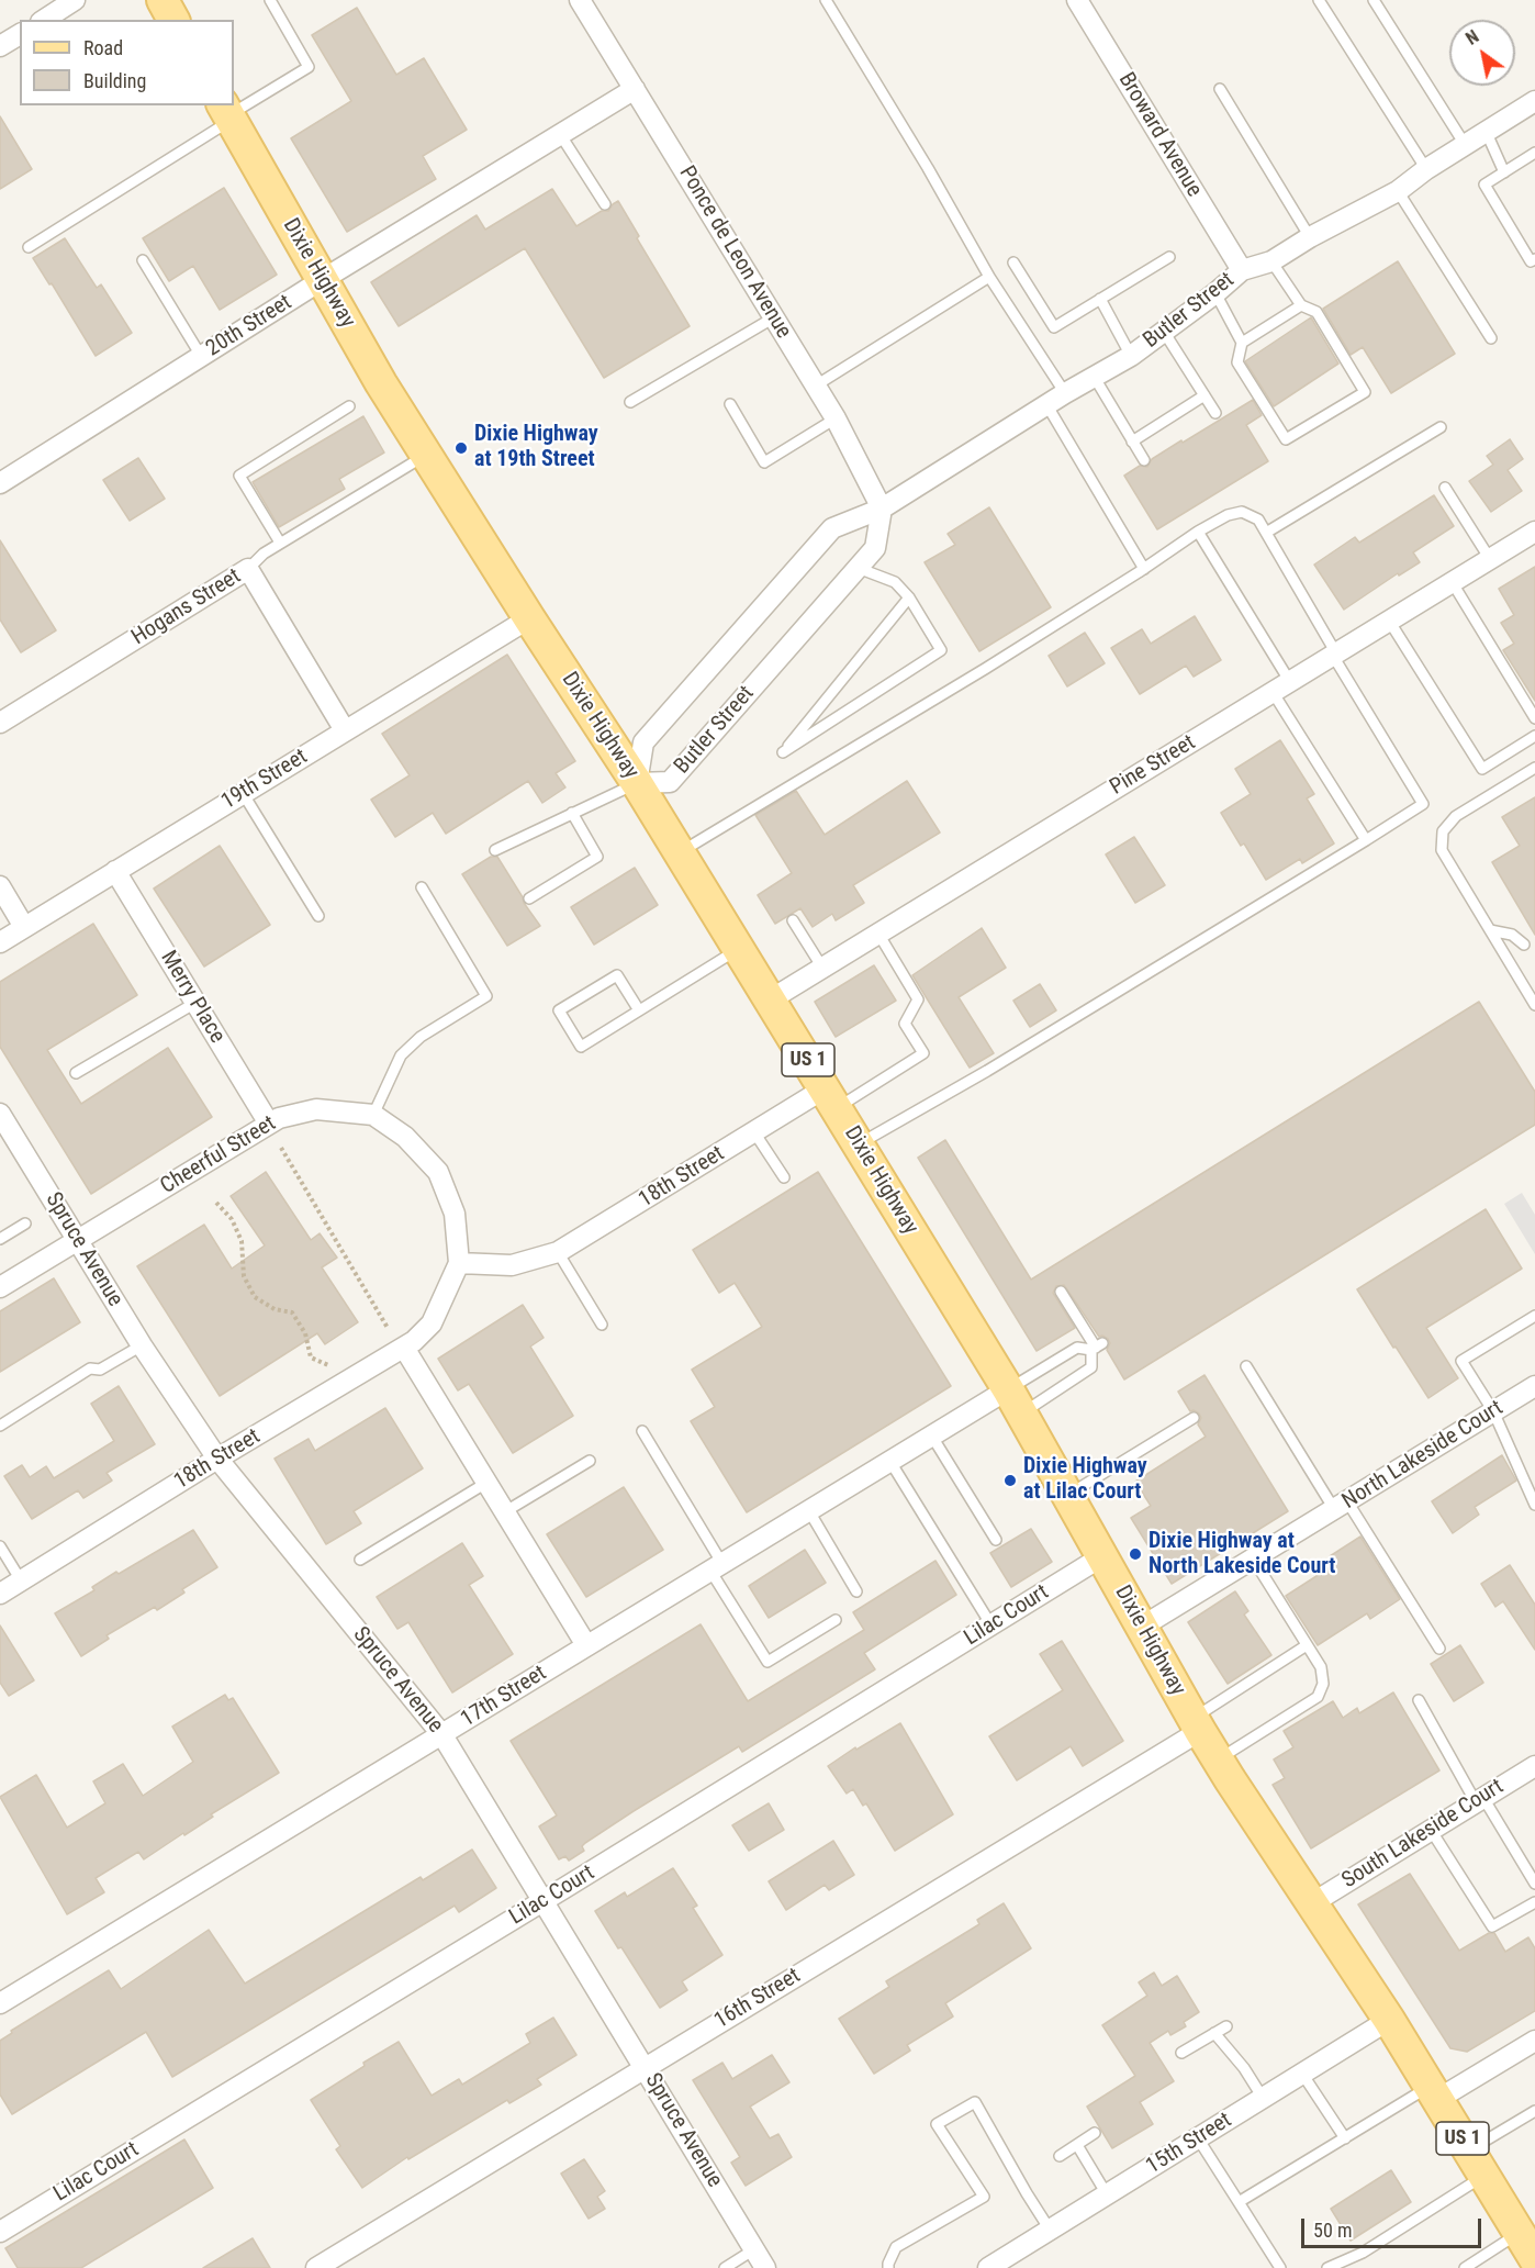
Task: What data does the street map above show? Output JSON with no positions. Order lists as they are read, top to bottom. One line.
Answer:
{"streets":{"main road":["Dixie Highway","US 1"],"street":["Broward Avenue","Ponce de Leon Avenue","Butler Street","20th Street","Hogans Street","Pine Street","19th Street","Merry Place","Cheerful Street","18th Street","Spruce Avenue","North Lakeside Court","Lilac Court","17th Street","South Lakeside Court","16th Street","15th Street"]},"crossings":[["Broward Avenue","Butler Street"],["Ponce de Leon Avenue","Butler Street"],["Ponce de Leon Avenue","20th Street"],["Dixie Highway","Butler Street"],["Dixie Highway","20th Street"],["Dixie Highway","Pine Street"],["Dixie Highway","19th Street"],["Dixie Highway","18th Street"],["Dixie Highway","North Lakeside Court"],["Dixie Highway","Lilac Court"],["Dixie Highway","17th Street"],["Dixie Highway","South Lakeside Court"],["Dixie Highway","16th Street"],["Dixie Highway","15th Street"],["Hogans Street","19th Street"],["19th Street","Merry Place"],["Merry Place","Cheerful Street"],["Cheerful Street","18th Street"],["Cheerful Street","Spruce Avenue"],["18th Street","Spruce Avenue"],["Spruce Avenue","Lilac Court"],["Spruce Avenue","17th Street"],["Spruce Avenue","16th Street"]],"places":["Dixie Highway at 19th Street","Dixie Highway at Lilac Court","Dixie Highway at North Lakeside Court"],"legend":["Road","Building"],"scale_bar":"50 m","north":"top left"}
